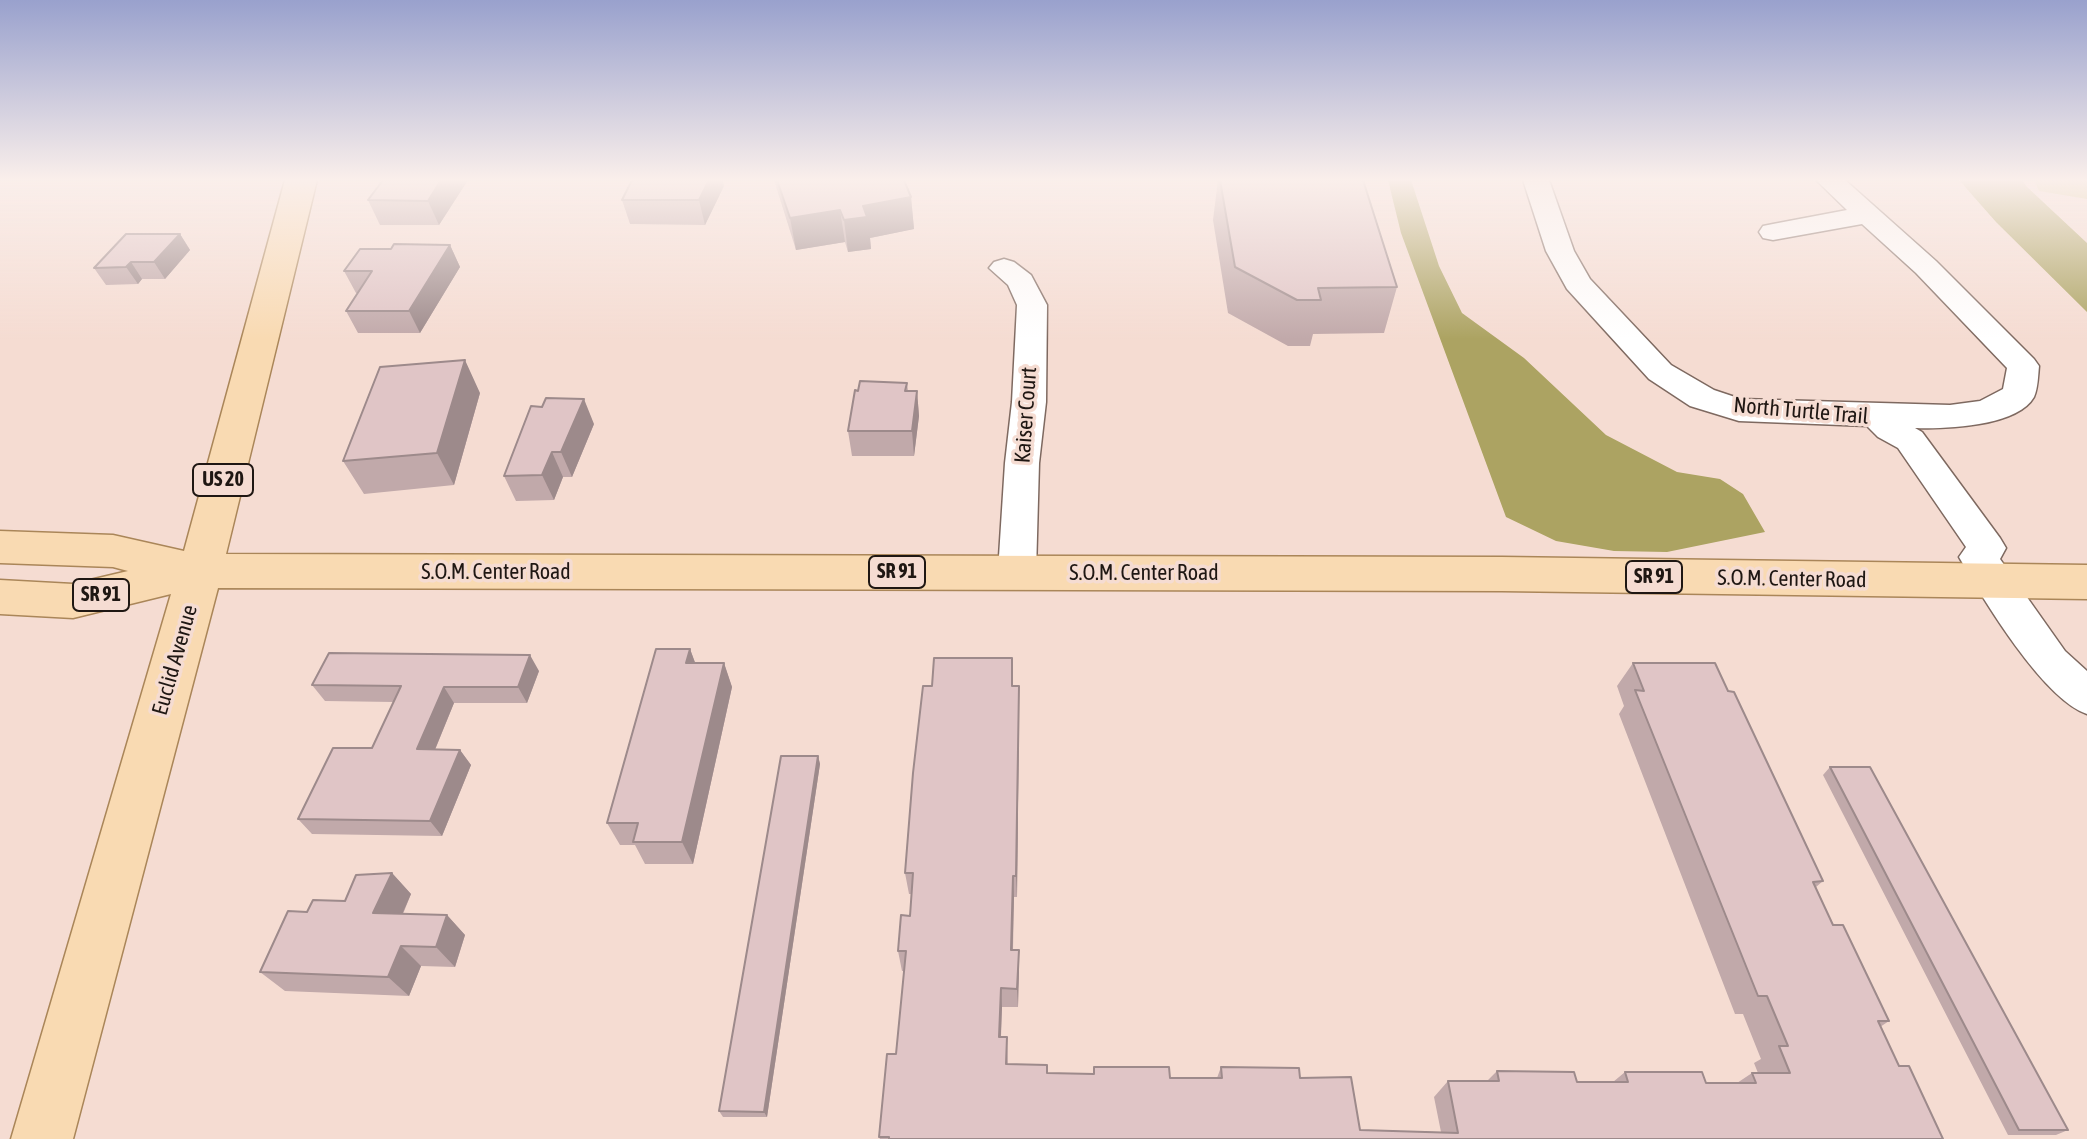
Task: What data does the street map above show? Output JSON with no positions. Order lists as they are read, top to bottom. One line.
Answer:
{"streets":{"main road":["US 20","S.O.M. Center Road","SR 91","Euclid Avenue"],"street":["North Turtle Trail","Kaiser Court"]},"crossings":[["North Turtle Trail","S.O.M. Center Road"],["Kaiser Court","S.O.M. Center Road"],["S.O.M. Center Road","Euclid Avenue"]]}
